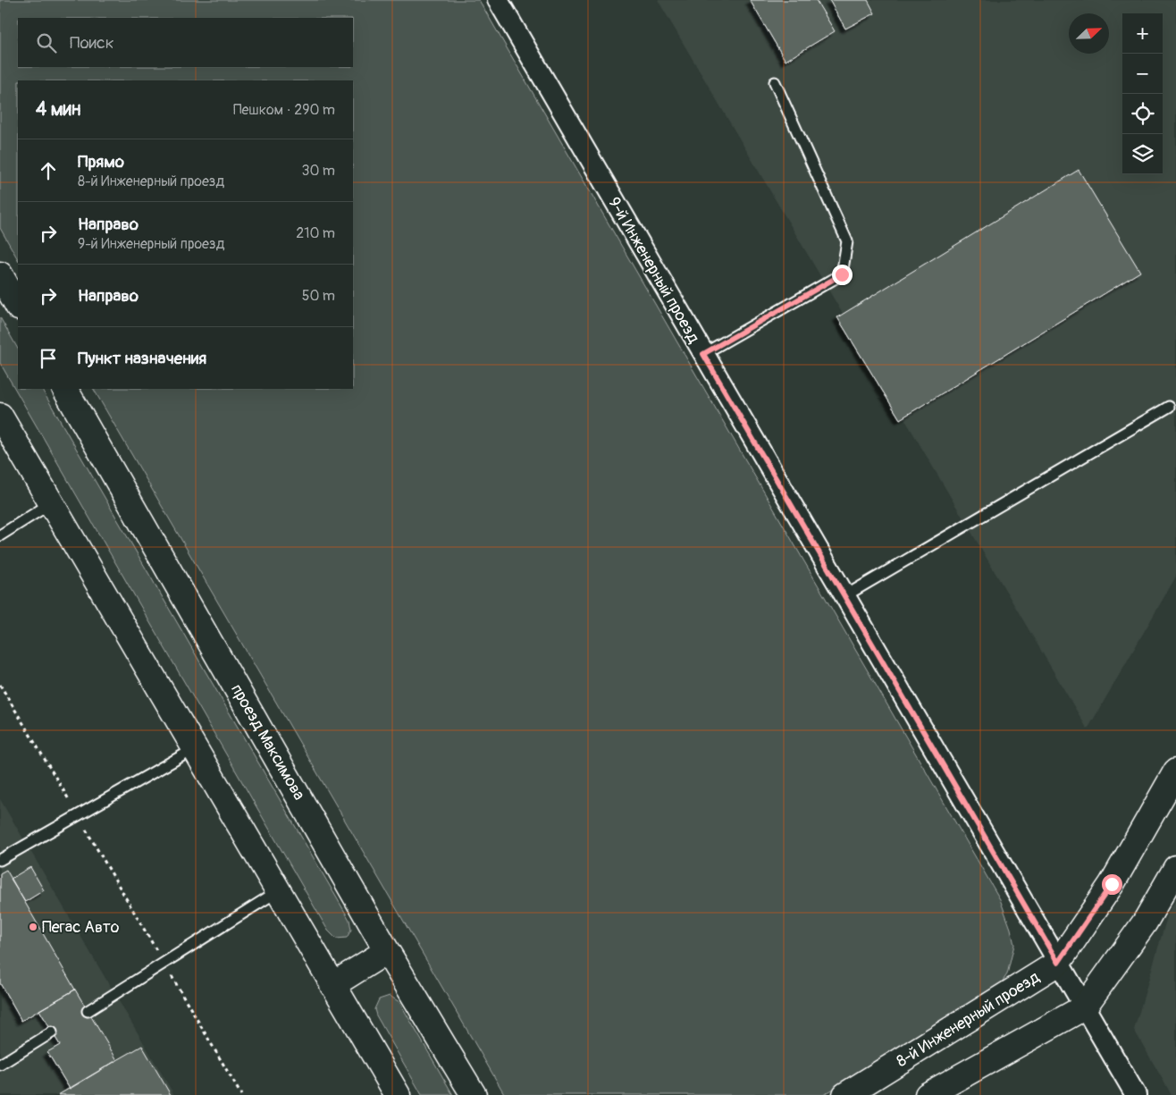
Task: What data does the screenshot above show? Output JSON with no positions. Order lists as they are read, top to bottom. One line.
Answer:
{"streets":{"main road":["проезд Максимова","8-й Инженерный проезд"],"street":["9-й Инженерный проезд"]},"crossings":[["9-й Инженерный проезд","8-й Инженерный проезд"]],"places":["Пегас Авто"],"north":"top right","page":{"map_buttons":["+","−"],"search":"Поиск","heading":["4 мин","Пешком · 290 m"],"list":[["Прямо","8-й Инженерный проезд","30 m"],["Направо","9-й Инженерный проезд","210 m"],["Направо","50 m"],"Пункт назначения"]}}
